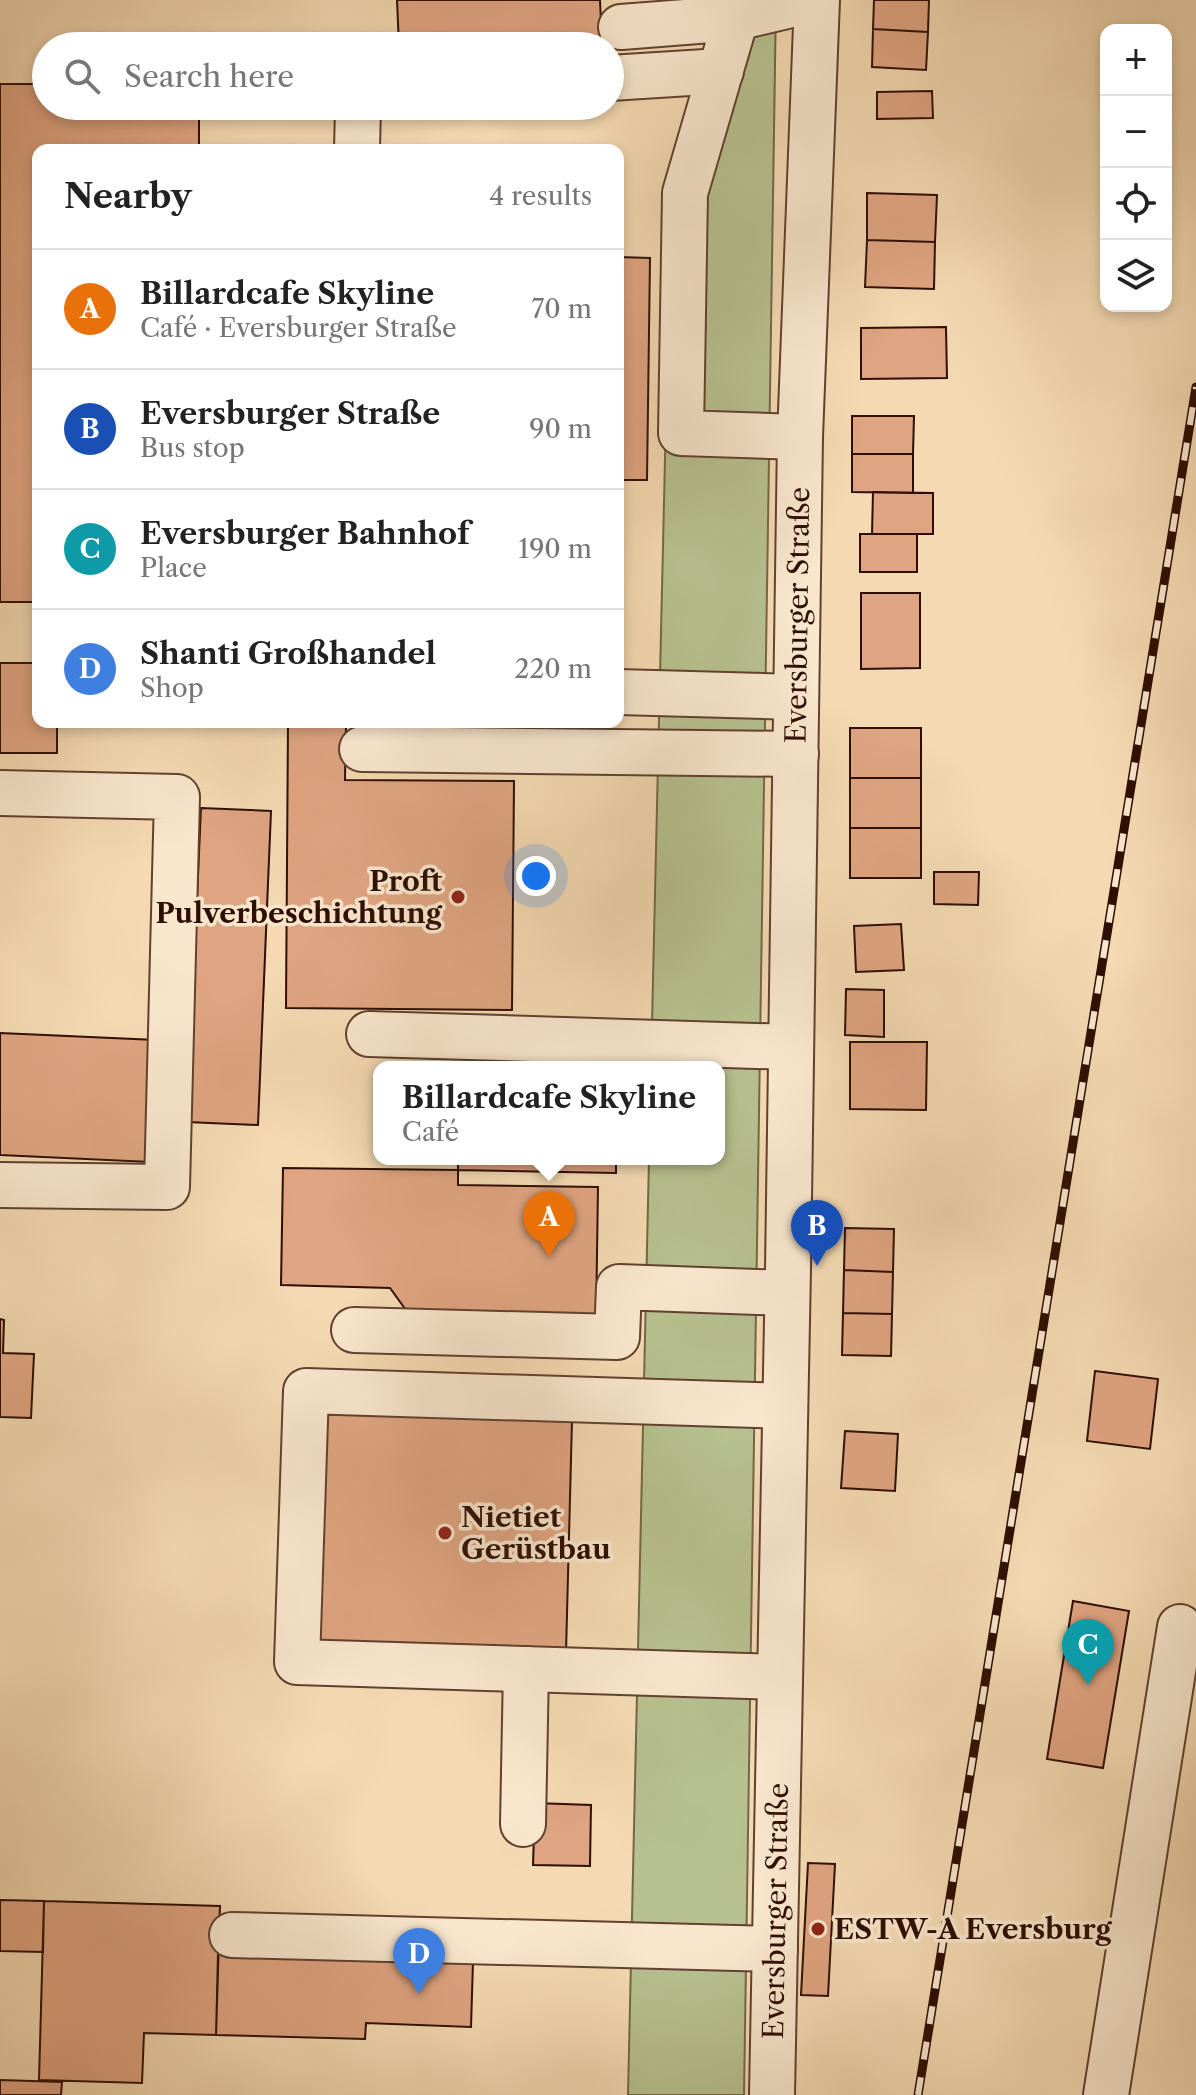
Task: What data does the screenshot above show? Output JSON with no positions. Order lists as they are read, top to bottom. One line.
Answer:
{"streets":{"street":["Eversburger Straße"]},"places":["Proft Pulverbeschichtung","Nietiet Gerüstbau","ESTW-A Eversburg"],"page":{"map_buttons":["+","−"],"search":"Search here","heading":["Nearby","4 results"],"list":[{"mark":"A","name":"Billardcafe Skyline","note":"Café · Eversburger Straße","value":"70 m"},{"mark":"B","name":"Eversburger Straße","note":"Bus stop","value":"90 m"},{"mark":"C","name":"Eversburger Bahnhof","note":"Place","value":"190 m"},{"mark":"D","name":"Shanti Großhandel","note":"Shop","value":"220 m"}],"popup":["Billardcafe Skyline","Café"],"pins":["A","B","C","D"]}}
